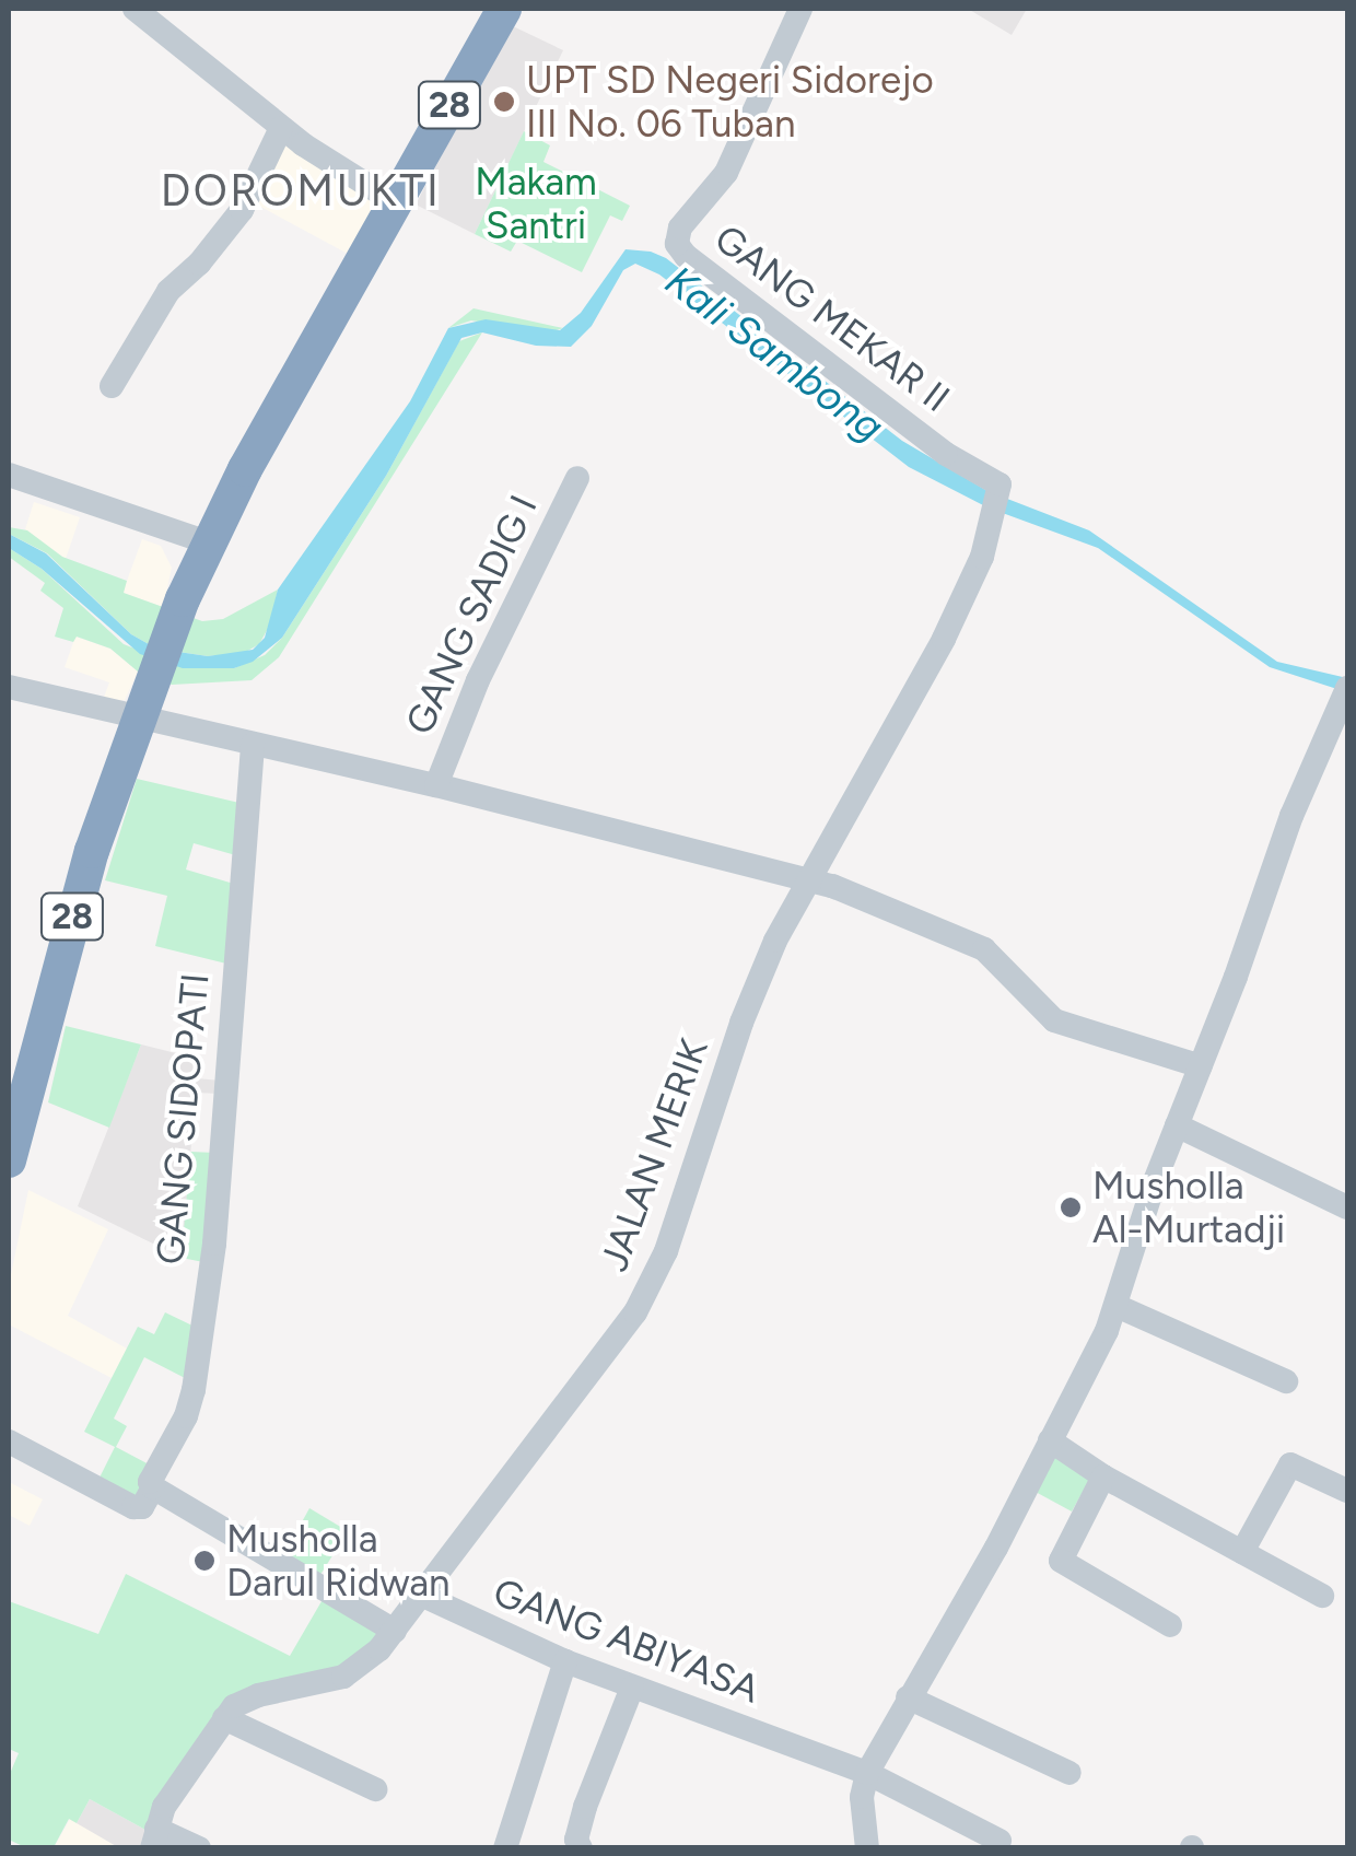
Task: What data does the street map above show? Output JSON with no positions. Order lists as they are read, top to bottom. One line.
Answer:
{"streets":{"highway":["28"],"street":["GANG MEKAR II","GANG SADIG I","GANG SIDOPATI","JALAN MERIK","GANG ABIYASA"]},"crossings":[["GANG MEKAR II","JALAN MERIK"],["JALAN MERIK","GANG ABIYASA"]],"districts":["DOROMUKTI"],"water":["Kali Sambong"],"parks":["Makam Santri"],"places":["UPT SD Negeri Sidorejo III No. 06 Tuban","Musholla Al-Murtadji","Musholla Darul Ridwan"]}
